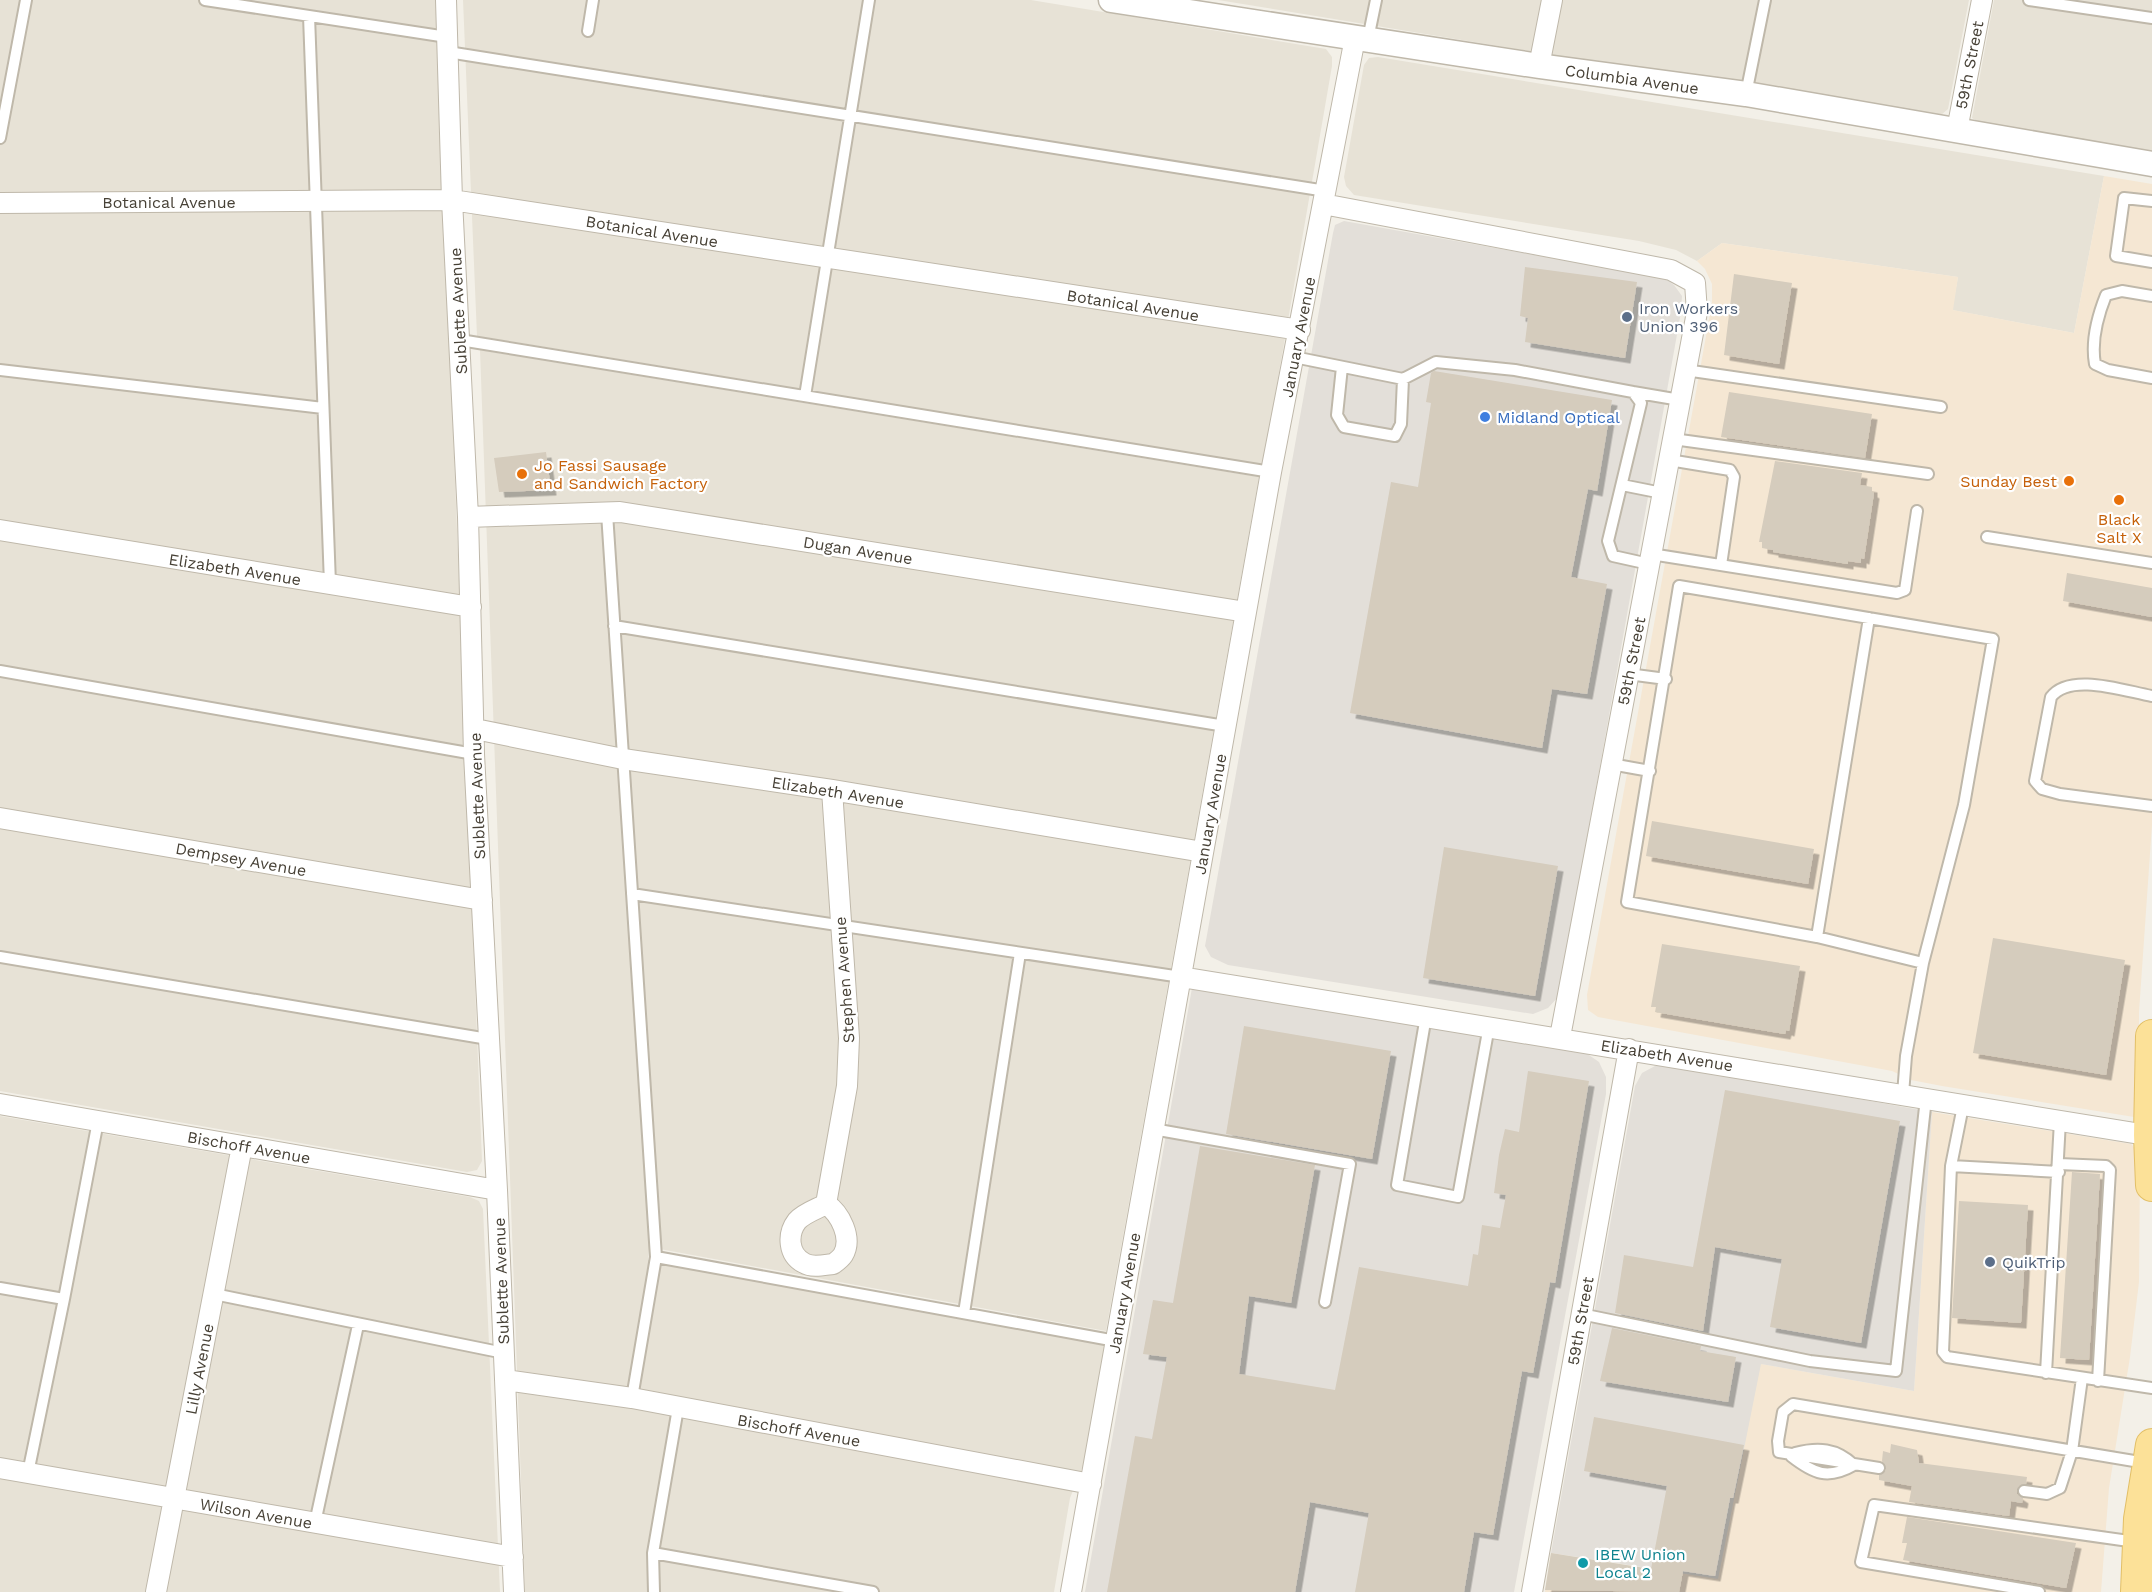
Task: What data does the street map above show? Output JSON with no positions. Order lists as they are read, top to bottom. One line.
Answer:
{"streets":{"street":["59th Street","Columbia Avenue","Botanical Avenue","Sublette Avenue","January Avenue","Dugan Avenue","Elizabeth Avenue","Dempsey Avenue","Stephen Avenue","Bischoff Avenue","Lilly Avenue","Wilson Avenue"]},"crossings":[["59th Street","Columbia Avenue"],["59th Street","January Avenue"],["59th Street","Elizabeth Avenue"],["Columbia Avenue","January Avenue"],["Botanical Avenue","Sublette Avenue"],["Botanical Avenue","January Avenue"],["Sublette Avenue","Dugan Avenue"],["Sublette Avenue","Elizabeth Avenue"],["Sublette Avenue","Dempsey Avenue"],["Sublette Avenue","Bischoff Avenue"],["Sublette Avenue","Wilson Avenue"],["January Avenue","Dugan Avenue"],["January Avenue","Elizabeth Avenue"],["January Avenue","Bischoff Avenue"],["Elizabeth Avenue","Stephen Avenue"],["Bischoff Avenue","Lilly Avenue"],["Lilly Avenue","Wilson Avenue"]],"places":["Iron Workers Union 396","Midland Optical","Jo Fassi Sausage and Sandwich Factory","Sunday Best","Black Salt X","QuikTrip","IBEW Union Local 2"]}
